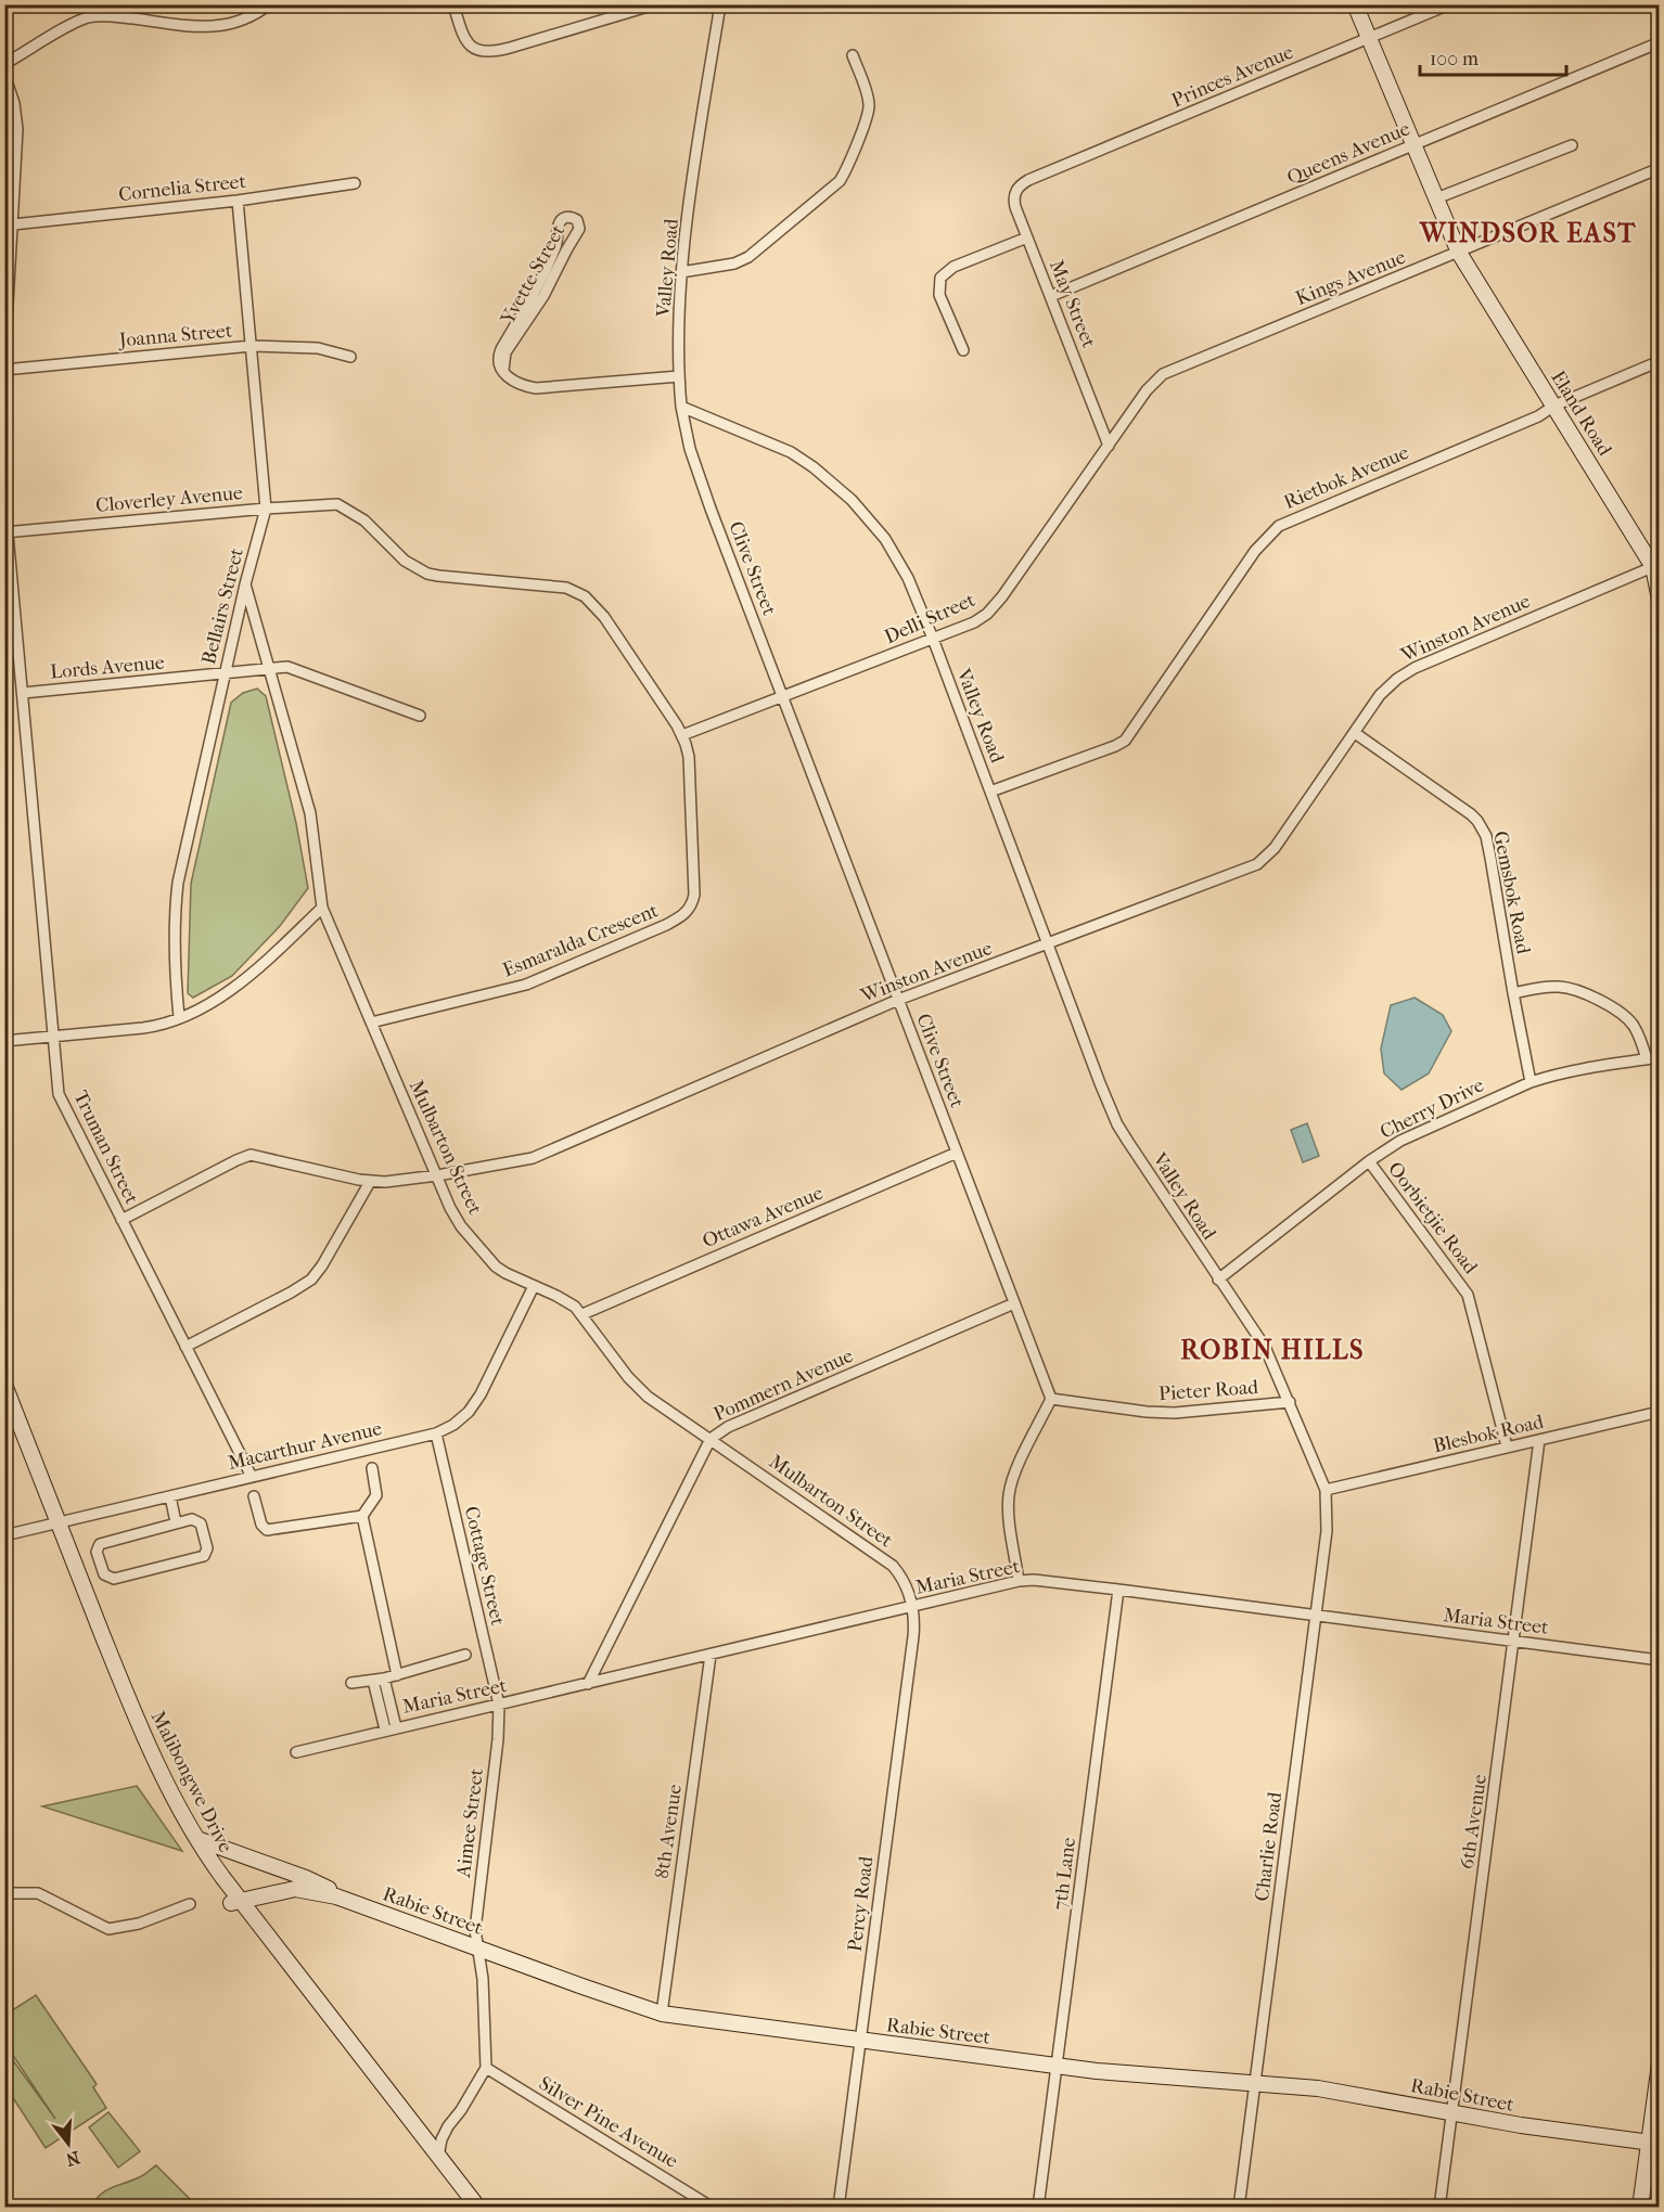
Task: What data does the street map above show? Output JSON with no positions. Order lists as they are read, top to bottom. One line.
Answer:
{"streets":{"street":["Princes Avenue","Queens Avenue","Cornelia Street","Valley Road","Yvette Street","Kings Avenue","May Street","Joanna Street","Eland Road","Rietbok Avenue","Cloverley Avenue","Clive Street","Bellairs Street","Delli Street","Winston Avenue","Lords Avenue","Gemsbok Road","Esmaralda Crescent","Cherry Drive","Truman Street","Mulbarton Street","Ottawa Avenue","Oorbietjie Road","Pommern Avenue","Pieter Road","Blesbok Road","Macarthur Avenue","Cottage Street","Maria Street","Malibongwe Drive","6th Avenue","Aimee Street","8th Avenue","Charlie Road","7th Lane","Percy Road","Rabie Street","Silver Pine Avenue"]},"crossings":[["Princes Avenue","May Street"],["Princes Avenue","Eland Road"],["Queens Avenue","May Street"],["Queens Avenue","Eland Road"],["Cornelia Street","Bellairs Street"],["Valley Road","Rietbok Avenue"],["Valley Road","Clive Street"],["Valley Road","Delli Street"],["Valley Road","Winston Avenue"],["Valley Road","Cherry Drive"],["Valley Road","Pieter Road"],["Valley Road","Blesbok Road"],["Valley Road","Charlie Road"],["Kings Avenue","Eland Road"],["Kings Avenue","Delli Street"],["May Street","Delli Street"],["Joanna Street","Bellairs Street"],["Eland Road","Rietbok Avenue"],["Eland Road","Winston Avenue"],["Cloverley Avenue","Bellairs Street"],["Cloverley Avenue","Esmaralda Crescent"],["Cloverley Avenue","Truman Street"],["Clive Street","Delli Street"],["Clive Street","Winston Avenue"],["Clive Street","Ottawa Avenue"],["Clive Street","Pommern Avenue"],["Clive Street","Pieter Road"],["Bellairs Street","Lords Avenue"],["Bellairs Street","Mulbarton Street"],["Delli Street","Esmaralda Crescent"],["Winston Avenue","Gemsbok Road"],["Winston Avenue","Truman Street"],["Winston Avenue","Mulbarton Street"],["Lords Avenue","Truman Street"],["Lords Avenue","Mulbarton Street"],["Gemsbok Road","Cherry Drive"],["Esmaralda Crescent","Mulbarton Street"],["Cherry Drive","Oorbietjie Road"],["Truman Street","Macarthur Avenue"],["Mulbarton Street","Ottawa Avenue"],["Mulbarton Street","Pommern Avenue"],["Mulbarton Street","Macarthur Avenue"],["Mulbarton Street","Maria Street"],["Mulbarton Street","Percy Road"],["Oorbietjie Road","Blesbok Road"],["Pommern Avenue","Maria Street"],["Blesbok Road","6th Avenue"],["Blesbok Road","Charlie Road"],["Macarthur Avenue","Cottage Street"],["Macarthur Avenue","Malibongwe Drive"],["Cottage Street","Maria Street"],["Cottage Street","Aimee Street"],["Maria Street","6th Avenue"],["Maria Street","Aimee Street"],["Maria Street","8th Avenue"],["Maria Street","Charlie Road"],["Maria Street","7th Lane"],["Maria Street","Percy Road"],["Malibongwe Drive","Rabie Street"],["6th Avenue","Rabie Street"],["Aimee Street","Rabie Street"],["Aimee Street","Silver Pine Avenue"],["8th Avenue","Rabie Street"],["Charlie Road","Rabie Street"],["7th Lane","Rabie Street"],["Percy Road","Rabie Street"]],"districts":["WINDSOR EAST","ROBIN HILLS"],"scale_bar":"100 m","north":"bottom"}
